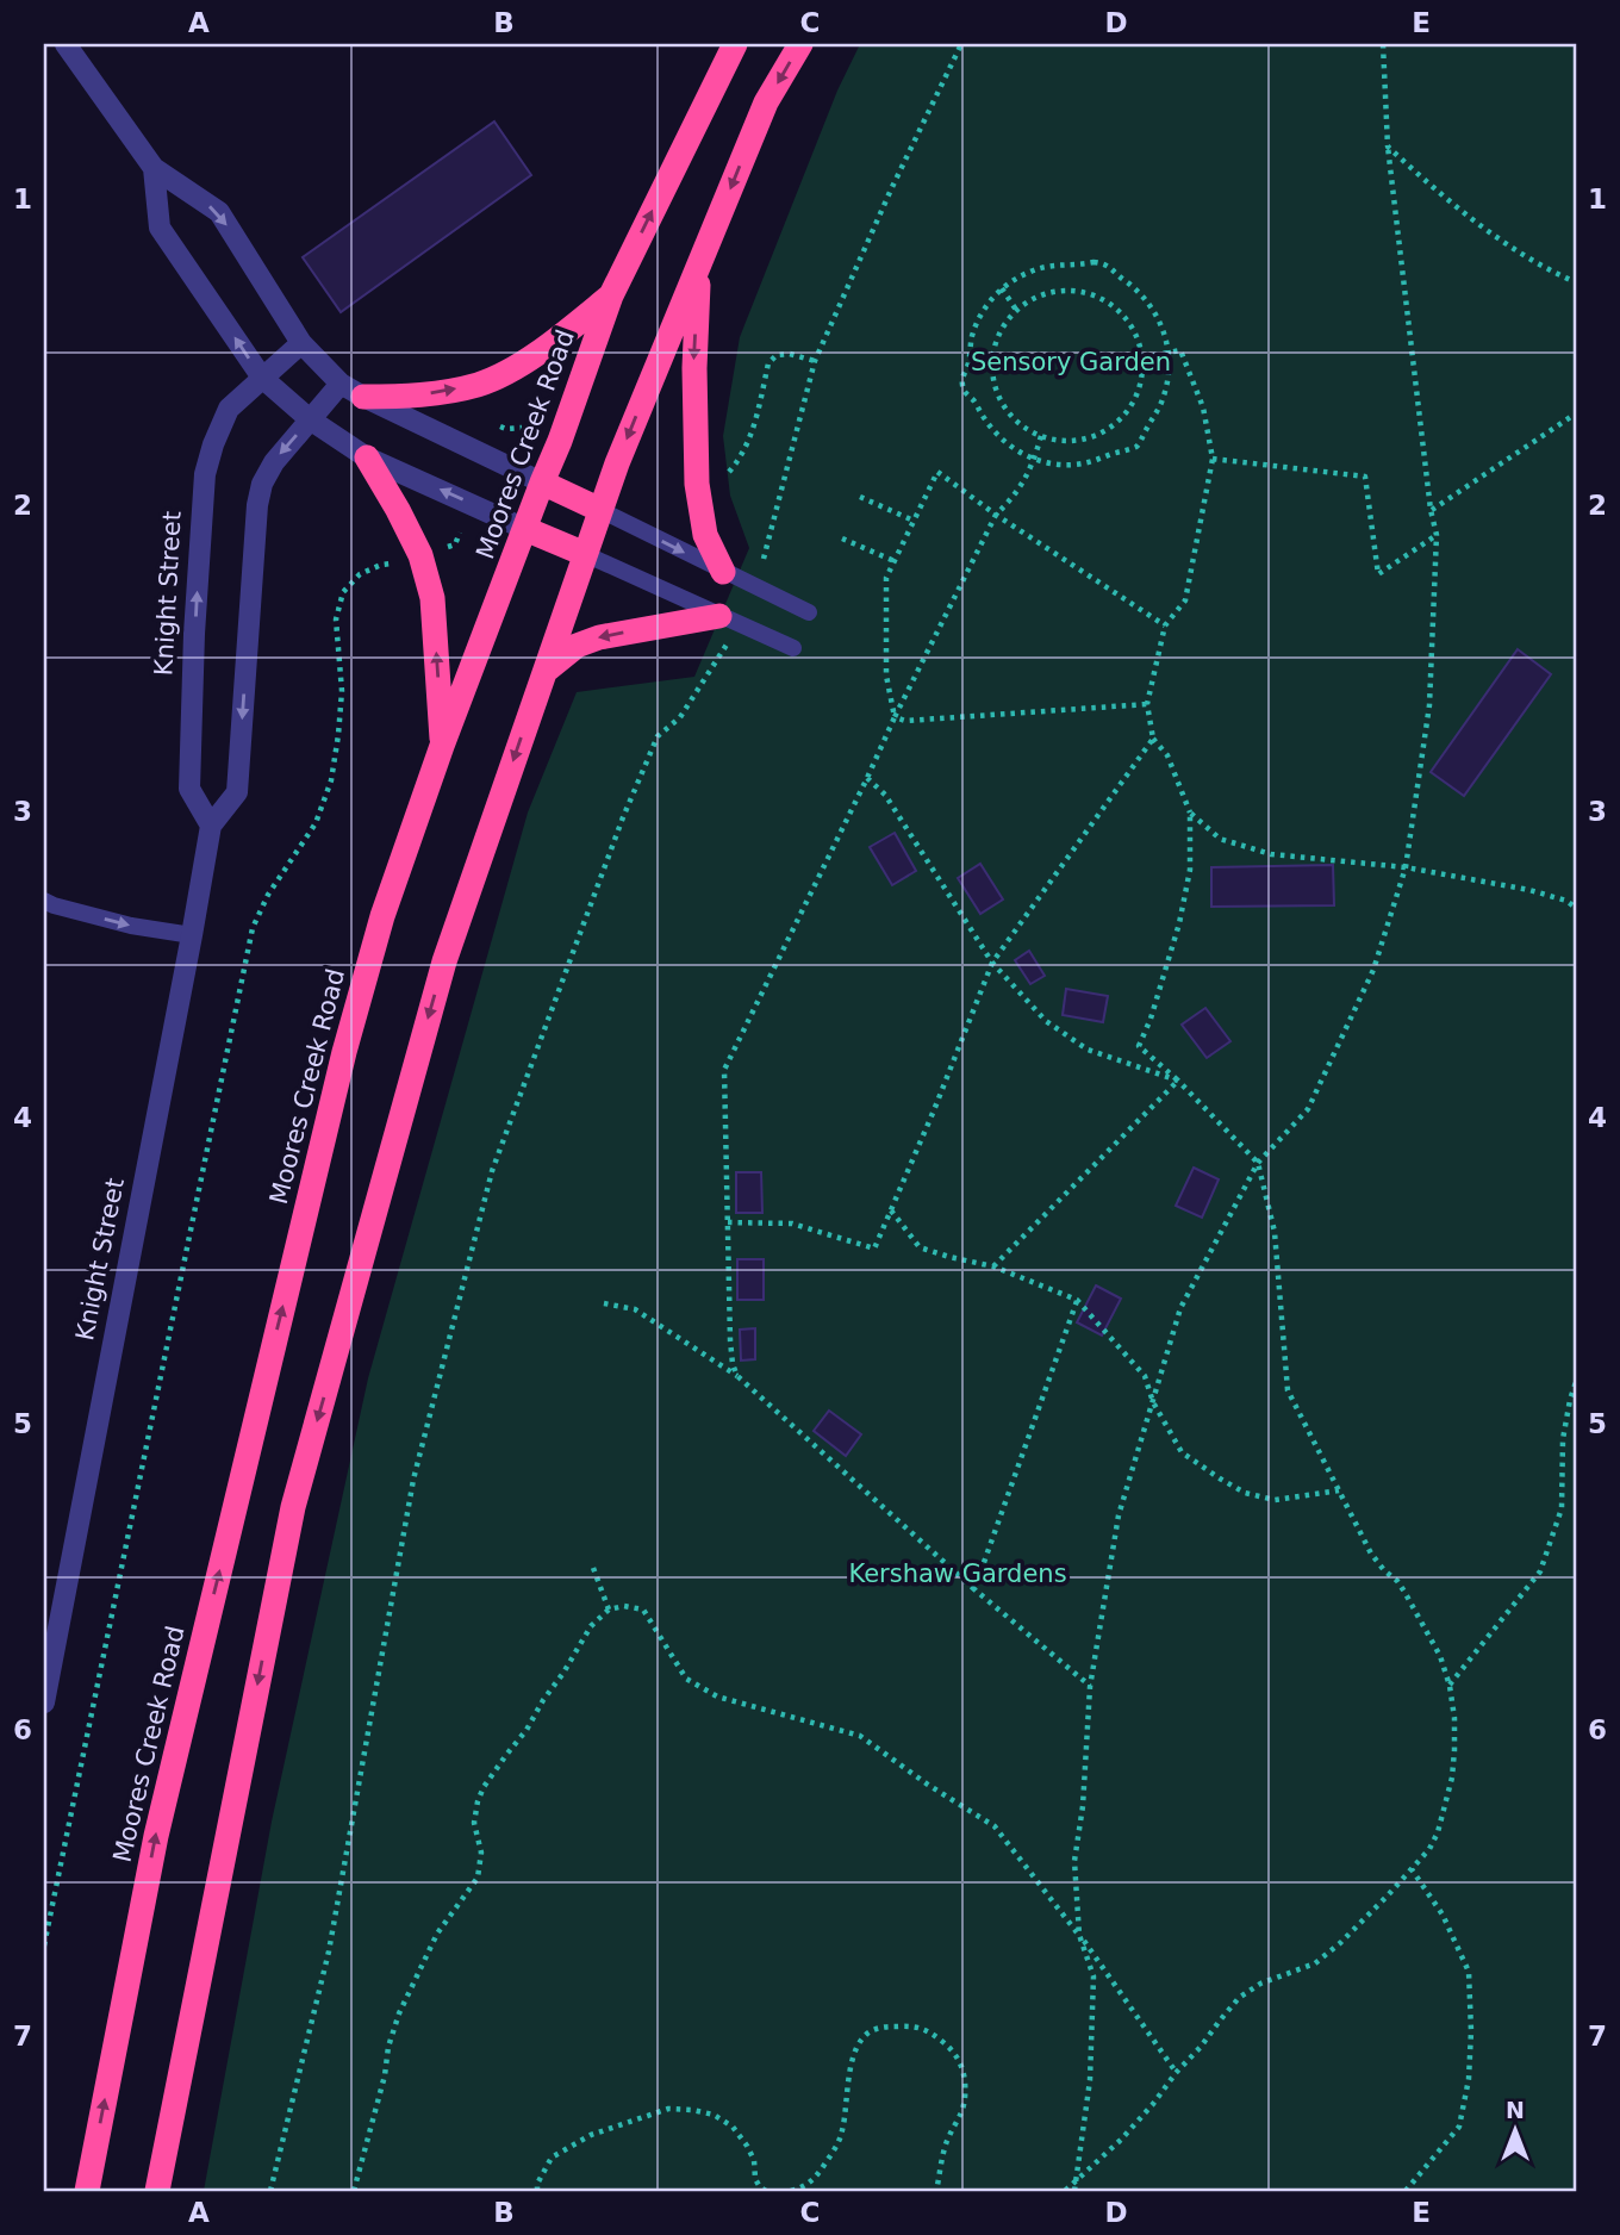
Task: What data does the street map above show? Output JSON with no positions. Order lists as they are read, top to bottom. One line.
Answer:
{"streets":{"highway":["Moores Creek Road"],"street":["Knight Street"]},"parks":["Sensory Garden","Kershaw Gardens"],"north":"top","grid":{"columns":["A","B","C","D","E"],"rows":["1","2","3","4","5","6","7"]}}
